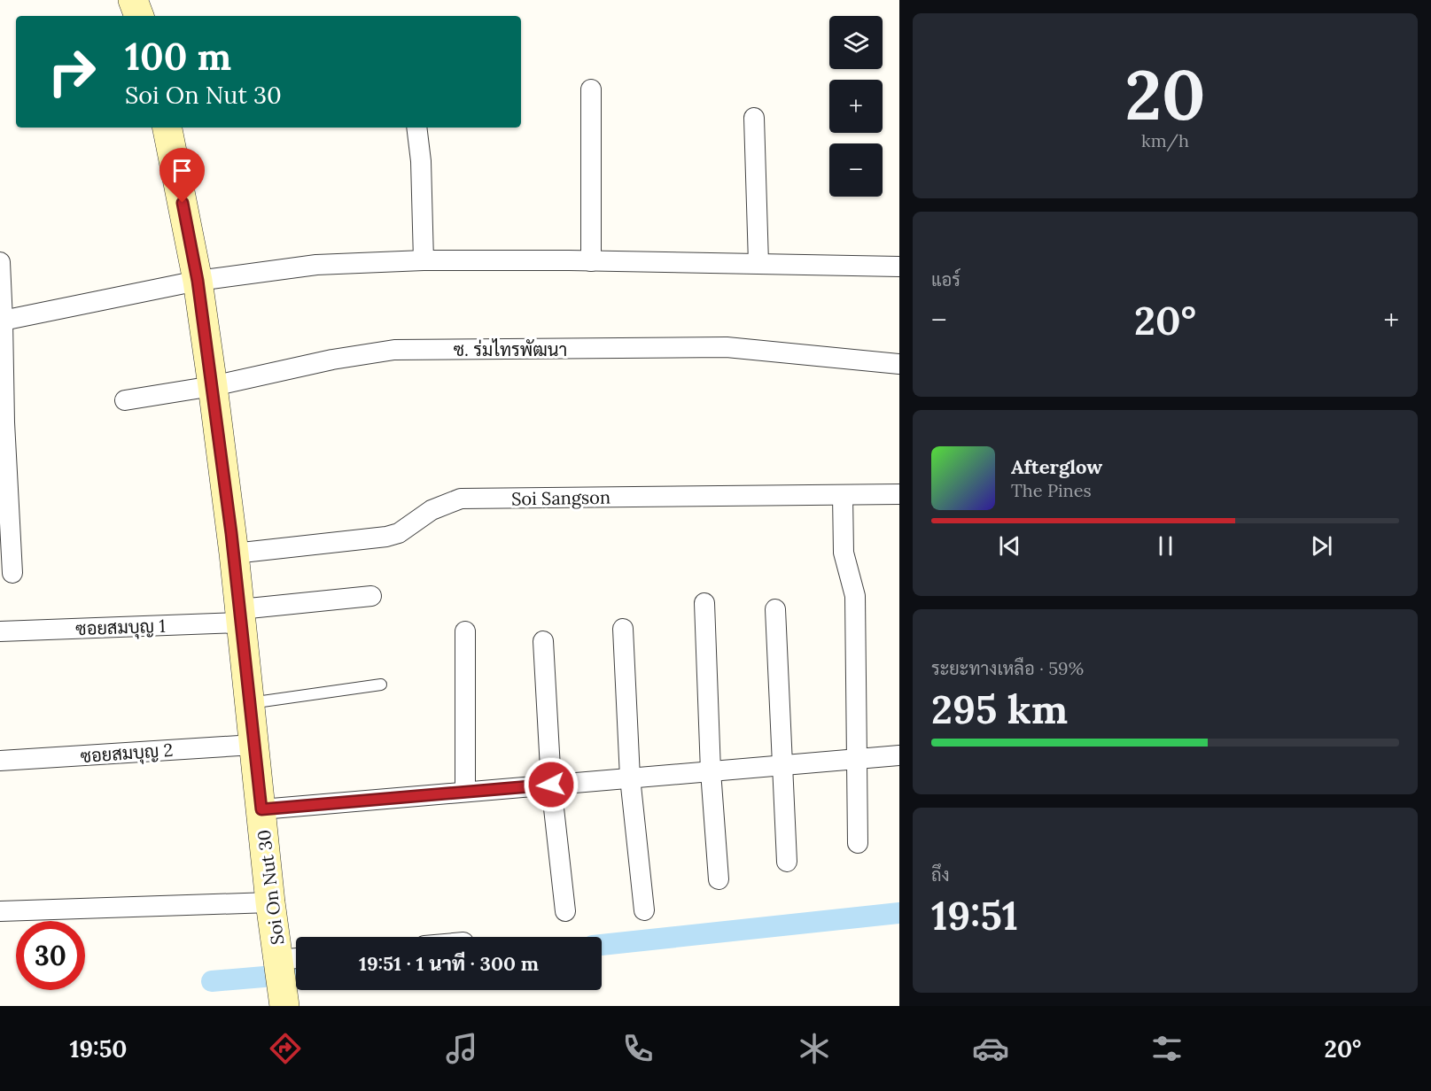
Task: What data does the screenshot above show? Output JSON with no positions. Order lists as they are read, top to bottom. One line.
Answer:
{"streets":{"street":["ซ. ร่มไทรพัฒนา","Soi Sangson","ซอยสมบุญ 1","ซอยสมบุญ 2","Soi On Nut 30"]},"crossings":[["ซ. ร่มไทรพัฒนา","Soi On Nut 30"],["Soi Sangson","Soi On Nut 30"],["ซอยสมบุญ 1","Soi On Nut 30"],["ซอยสมบุญ 2","Soi On Nut 30"]],"page":{"tile":[["20","km/h"],"แอร์",["ระยะทางเหลือ · 59%","295 km"],["ถึง","19:51"]],"map_buttons":["+","−"],"turn":["100 m","Soi On Nut 30"],"heat":["−","20°","+"],"song":["Afterglow","The Pines"],"limit":"30","trip":"19:51 · 1 นาที · 300 m","tabs":["19:50","20°"]}}
